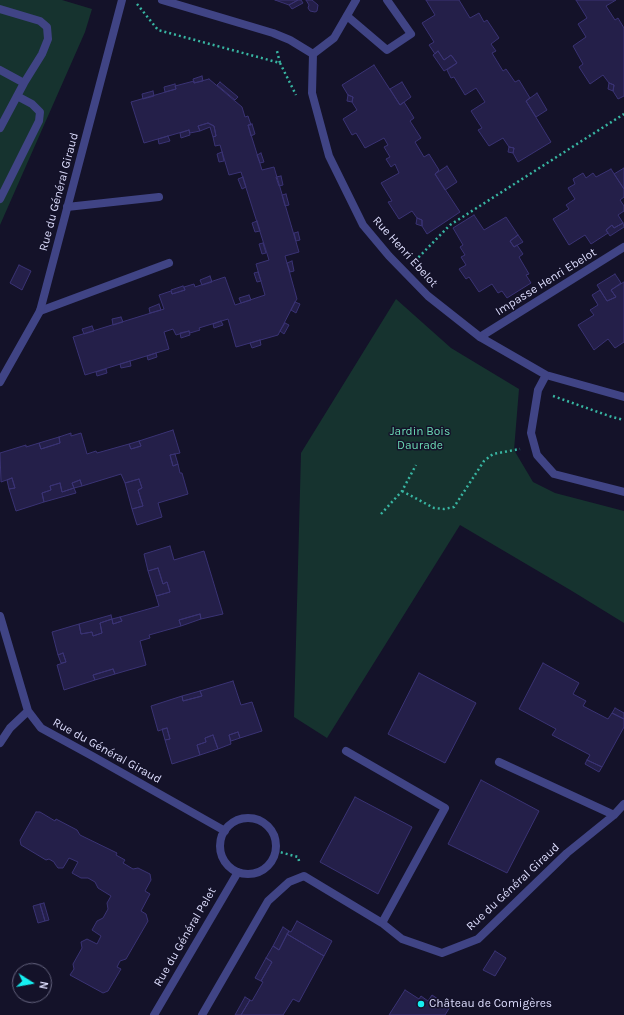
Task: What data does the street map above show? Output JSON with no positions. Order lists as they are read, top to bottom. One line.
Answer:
{"streets":{"street":["Rue du Général Giraud","Rue Henri Ebelot","Impasse Henri Ebelot","Rue du Général Pelet"]},"crossings":[["Rue du Général Giraud","Rue du Général Pelet"],["Rue Henri Ebelot","Impasse Henri Ebelot"]],"parks":["Jardin Bois Daurade"],"places":["Château de Comigères"],"north":"right"}
